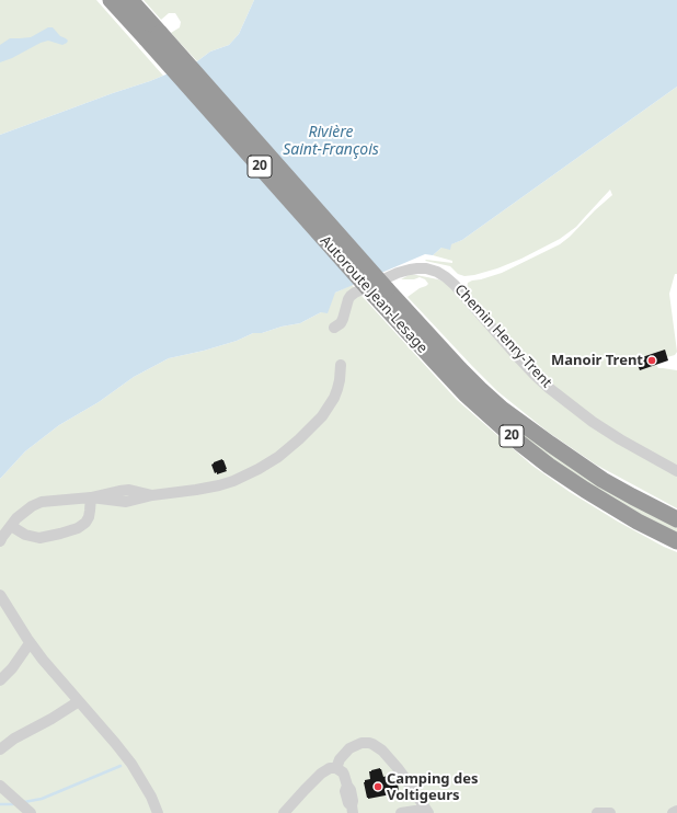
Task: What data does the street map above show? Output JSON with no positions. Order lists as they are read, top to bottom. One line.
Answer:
{"streets":{"highway":["20","Autoroute Jean-Lesage"],"lane":["Chemin Henry-Trent"]},"water":["Rivière Saint-François"],"places":["Manoir Trent","Camping des Voltigeurs"]}
